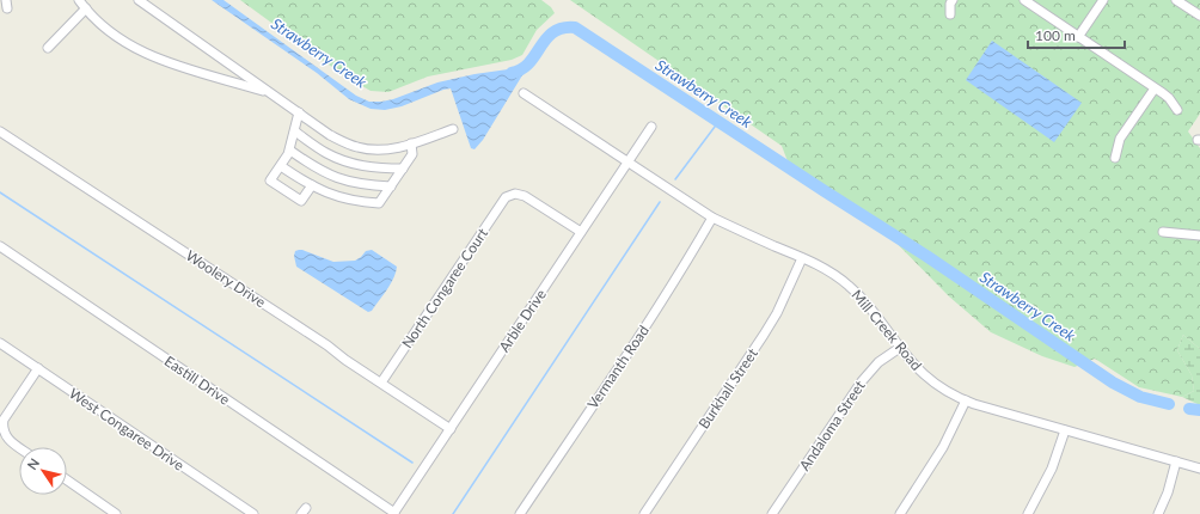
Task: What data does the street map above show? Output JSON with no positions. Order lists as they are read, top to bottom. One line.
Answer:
{"streets":{"street":["Woolery Drive","North Congaree Court","Arble Drive","Mill Creek Road","Vermanth Road","Eastill Drive","Burkhall Street","Andaloma Street","West Congaree Drive"]},"crossings":[["Woolery Drive","North Congaree Court"],["Woolery Drive","Arble Drive"],["North Congaree Court","Arble Drive"],["Arble Drive","Mill Creek Road"],["Arble Drive","Eastill Drive"],["Mill Creek Road","Vermanth Road"],["Mill Creek Road","Burkhall Street"],["Mill Creek Road","Andaloma Street"]],"water":["Strawberry Creek"],"scale_bar":"100 m","north":"top left"}
